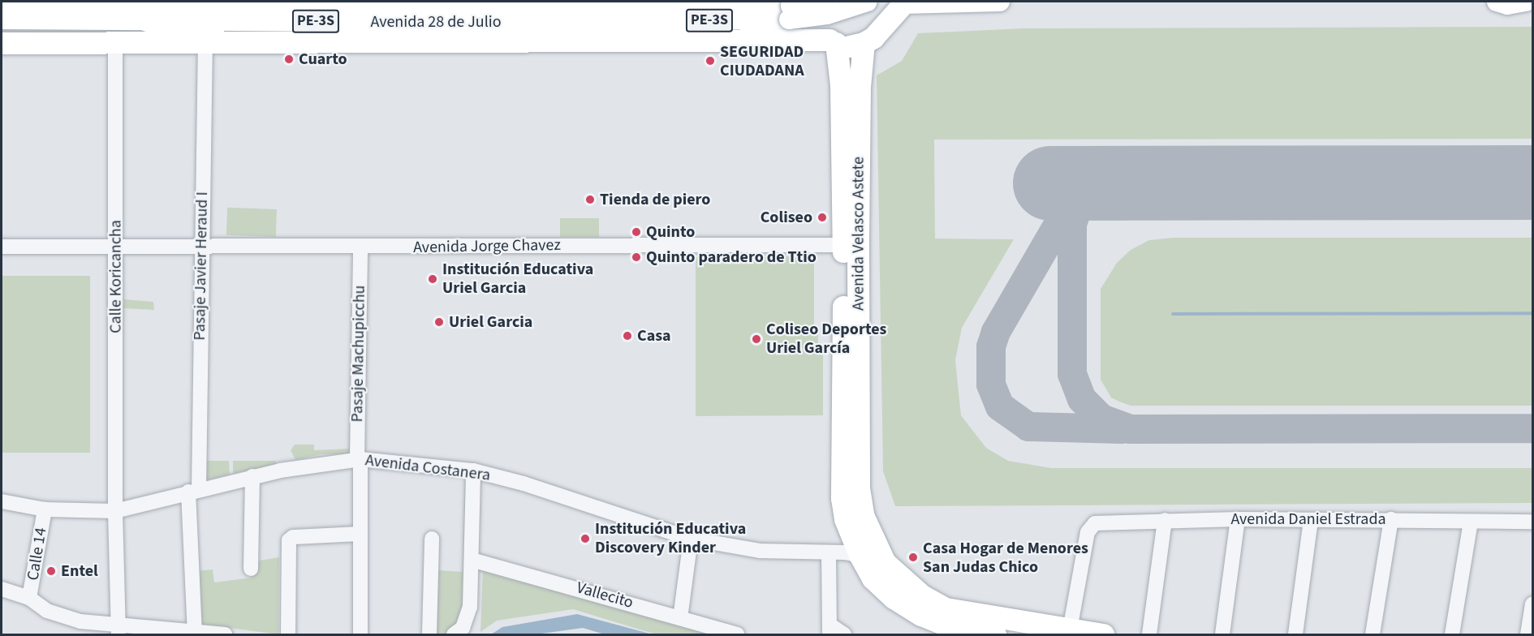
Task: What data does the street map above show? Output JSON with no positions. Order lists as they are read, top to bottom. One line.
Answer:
{"streets":{"highway":["Avenida 28 de Julio","Avenida Velasco Astete"],"main road":["PE-3S"],"street":["Avenida Jorge Chavez","Pasaje Javier Heraud I","Calle Koricancha","Pasaje Machupicchu","Avenida Costanera","Avenida Daniel Estrada","Calle 14","Vallecito"]},"crossings":[["Avenida 28 de Julio","Avenida Velasco Astete"],["Avenida 28 de Julio","Pasaje Javier Heraud I"],["Avenida 28 de Julio","Calle Koricancha"],["Avenida Velasco Astete","Avenida Jorge Chavez"],["Avenida Velasco Astete","Avenida Costanera"],["Avenida Velasco Astete","Avenida Daniel Estrada"],["Avenida Jorge Chavez","Pasaje Javier Heraud I"],["Avenida Jorge Chavez","Calle Koricancha"],["Avenida Jorge Chavez","Pasaje Machupicchu"],["Pasaje Javier Heraud I","Avenida Costanera"],["Calle Koricancha","Avenida Costanera"],["Pasaje Machupicchu","Avenida Costanera"],["Avenida Costanera","Calle 14"]],"places":["Cuarto","SEGURIDAD CIUDADANA","Tienda de piero","Coliseo","Quinto","Quinto paradero de Ttio","Institución Educativa Uriel Garcia","Uriel Garcia","Casa","Coliseo Deportes Uriel García","Institución Educativa Discovery Kinder","Casa Hogar de Menores San Judas Chico","Entel"]}
